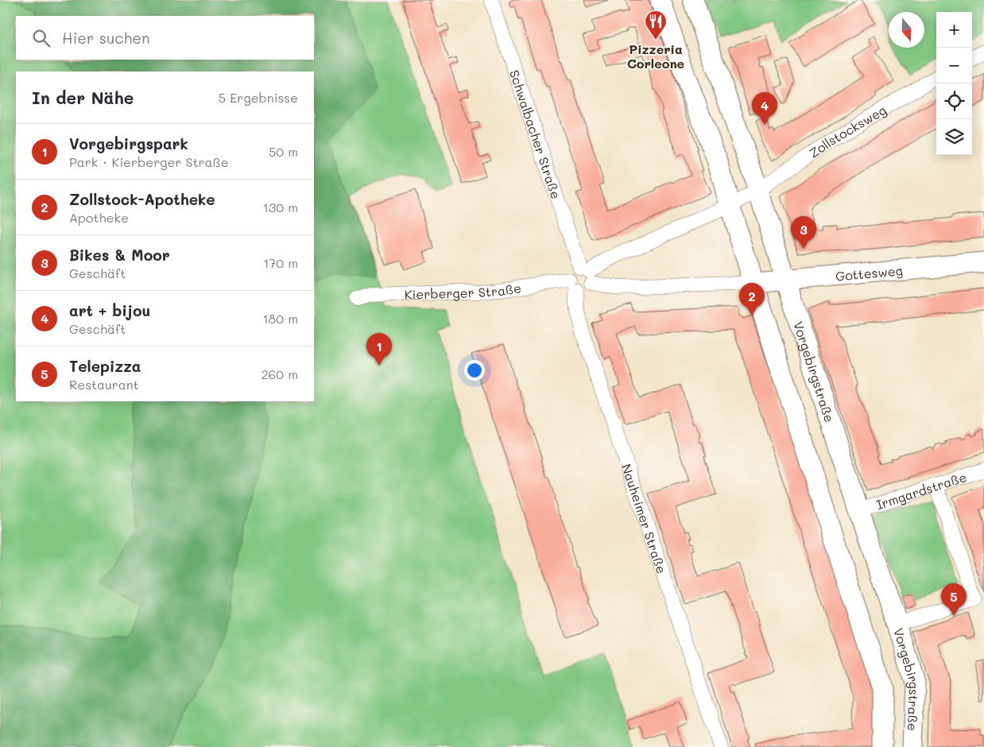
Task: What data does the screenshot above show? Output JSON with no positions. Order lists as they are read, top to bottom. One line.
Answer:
{"streets":{"main road":["Gottesweg","Vorgebirgstraße"],"street":["Zollstocksweg","Schwalbacher Straße","Kierberger Straße","Irmgardstraße","Nauheimer Straße"]},"crossings":[["Zollstocksweg","Kierberger Straße"],["Zollstocksweg","Vorgebirgstraße"],["Schwalbacher Straße","Kierberger Straße"],["Gottesweg","Vorgebirgstraße"],["Kierberger Straße","Vorgebirgstraße"],["Kierberger Straße","Nauheimer Straße"],["Vorgebirgstraße","Irmgardstraße"]],"places":{"restaurant":["Pizzeria Corleone"]},"north":"bottom","page":{"map_buttons":["+","−"],"search":"Hier suchen","heading":["In der Nähe","5 Ergebnisse"],"pins":["4","3","2","1","5"],"list":[{"mark":"1","name":"Vorgebirgspark","note":"Park · Kierberger Straße","value":"50 m"},{"mark":"2","name":"Zollstock-Apotheke","note":"Apotheke","value":"130 m"},{"mark":"3","name":"Bikes & Moor","note":"Geschäft","value":"170 m"},{"mark":"4","name":"art + bijou","note":"Geschäft","value":"180 m"},{"mark":"5","name":"Telepizza","note":"Restaurant","value":"260 m"}]}}
